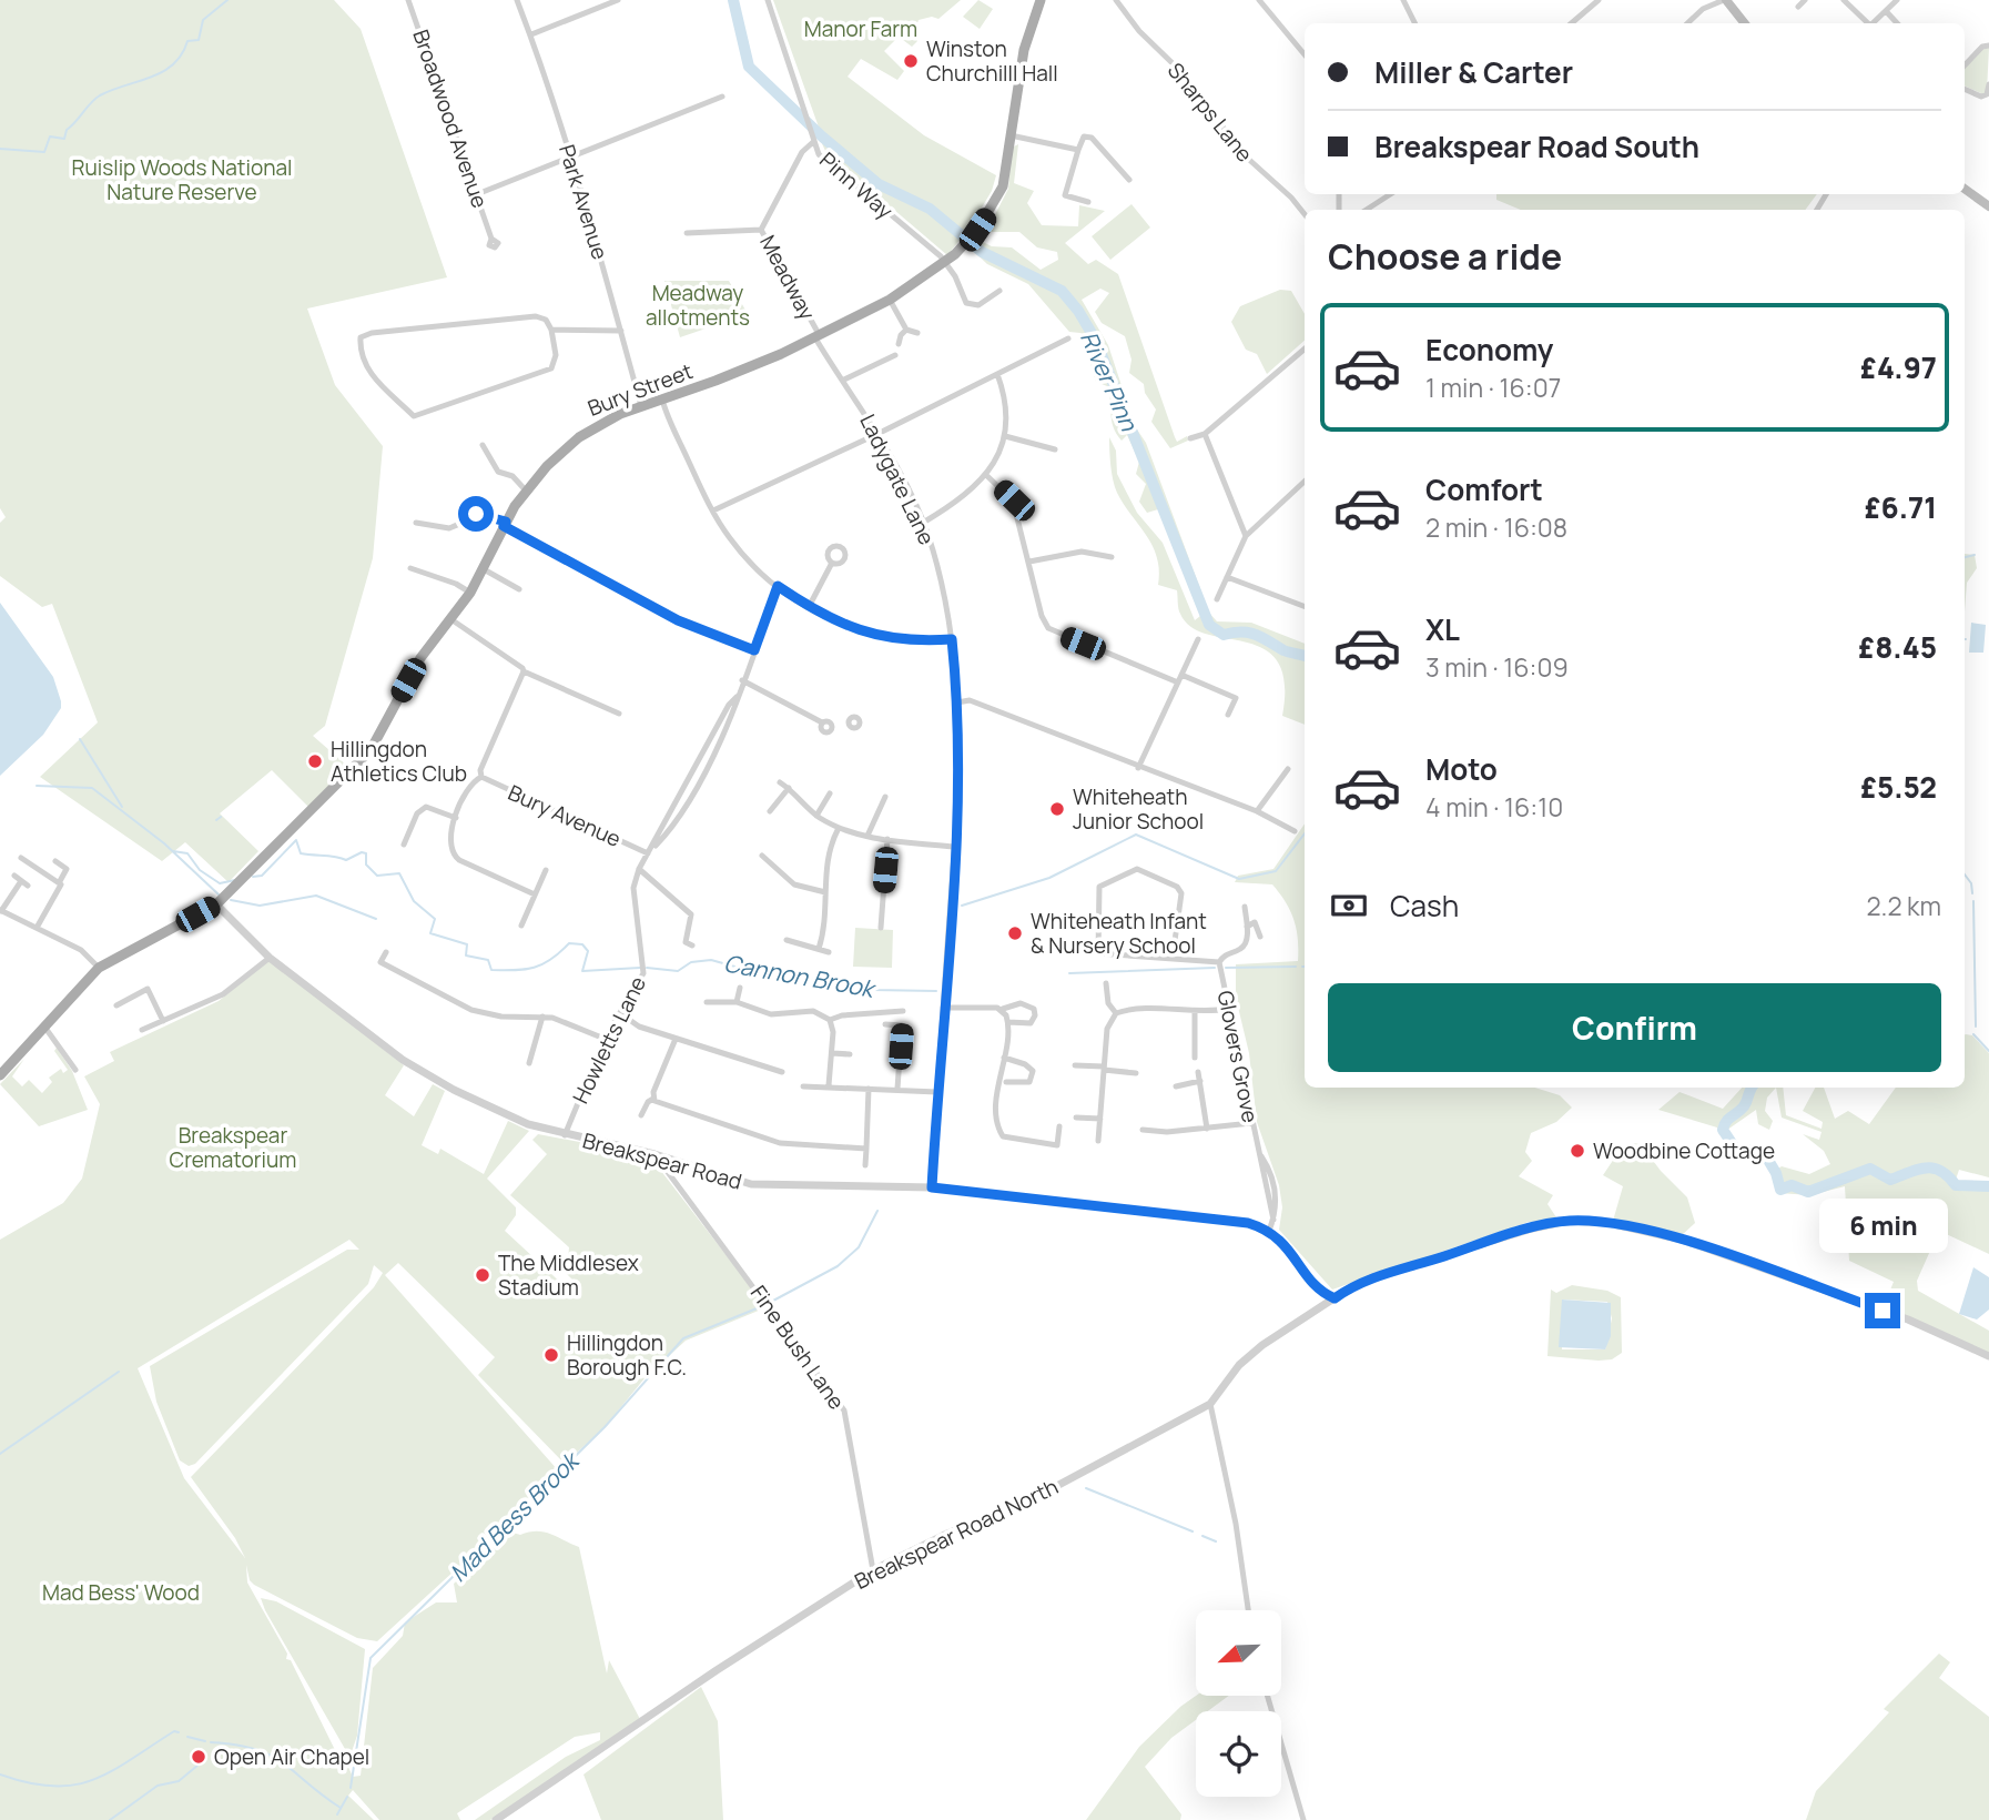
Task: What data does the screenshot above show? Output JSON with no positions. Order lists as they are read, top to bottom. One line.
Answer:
{"streets":{"main road":["Bury Street"],"street":["Sharps Lane","Broadwood Avenue","Pinn Way","Park Avenue","Meadway","Ladygate Lane","Bury Avenue","Howletts Lane","Glovers Grove","Breakspear Road","Fine Bush Lane","Breakspear Road North"]},"crossings":[["Pinn Way","Meadway"],["Pinn Way","Bury Street"],["Park Avenue","Bury Street"],["Meadway","Bury Street"],["Meadway","Ladygate Lane"],["Bury Street","Ladygate Lane"],["Bury Street","Breakspear Road"],["Ladygate Lane","Breakspear Road"],["Bury Avenue","Howletts Lane"],["Howletts Lane","Breakspear Road"],["Glovers Grove","Breakspear Road"],["Breakspear Road","Fine Bush Lane"],["Fine Bush Lane","Breakspear Road North"]],"water":["River Pinn","Cannon Brook","Mad Bess Brook"],"parks":["Manor Farm","Ruislip Woods National Nature Reserve","Meadway allotments","Breakspear Crematorium","Mad Bess' Wood"],"places":["Winston Churchilll Hall","Hillingdon Athletics Club","Whiteheath Junior School","Whiteheath Infant & Nursery School","Woodbine Cottage","The Middlesex Stadium","Hillingdon Borough F.C.","Open Air Chapel"],"north":"bottom left","page":{"banner":["Miller & Carter","Breakspear Road South"],"heading":"Choose a ride","list":[{"name":"Economy","note":"1 min · 16:07","value":"£4.97"},{"name":"Comfort","note":"2 min · 16:08","value":"£6.71"},{"name":"XL","note":"3 min · 16:09","value":"£8.45"},{"name":"Moto","note":"4 min · 16:10","value":"£5.52"}],"pay":["Cash","2.2 km"],"buttons":"Confirm","bubble":"6 min"}}
